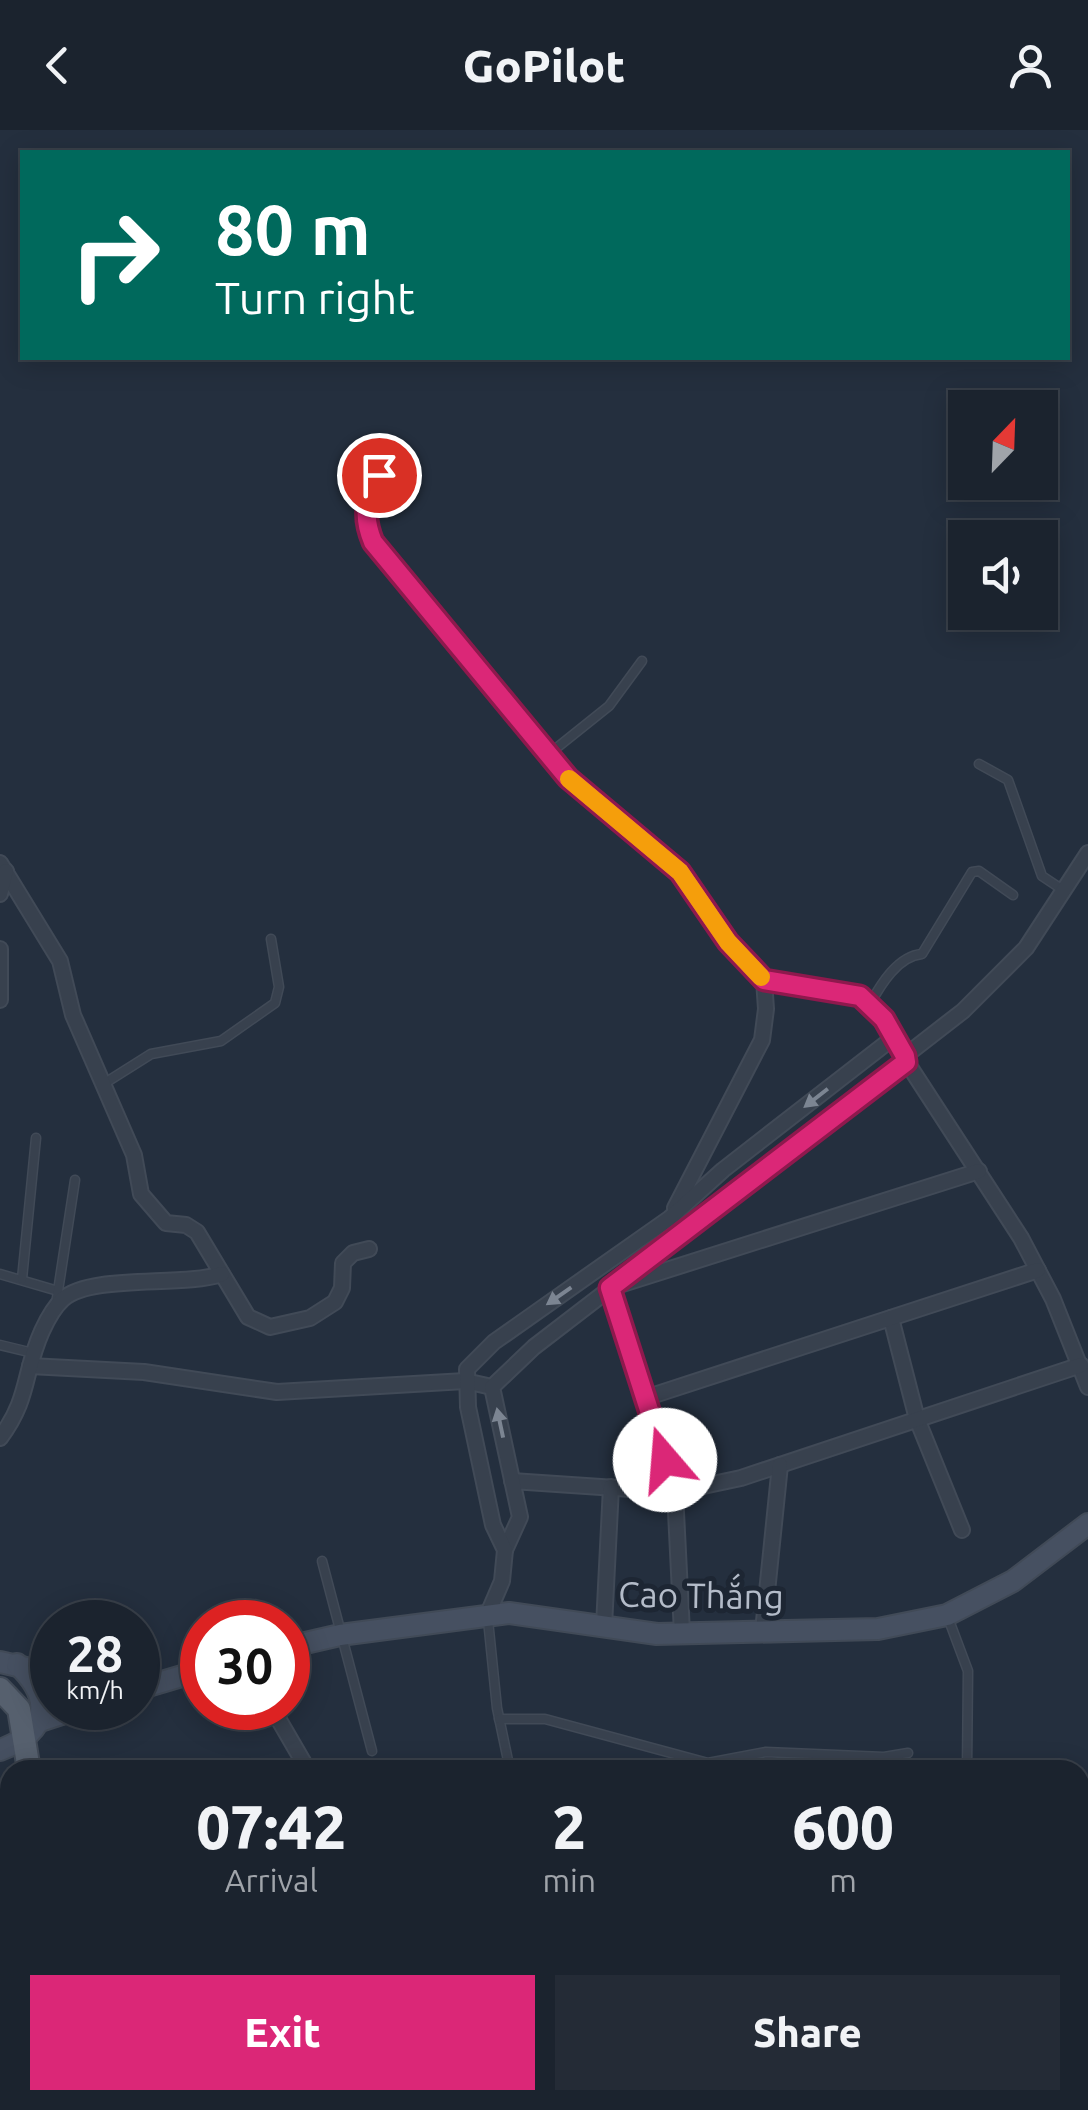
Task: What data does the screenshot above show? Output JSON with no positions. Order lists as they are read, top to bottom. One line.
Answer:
{"streets":{"main road":["Cao Thắng"]},"north":"top right","page":{"header":"GoPilot","turn":["80 m","Turn right"],"speed":"28 km/h","limit":"30","eta":["07:42","Arrival","2","min","600","m"],"buttons":["Exit","Share"]}}
